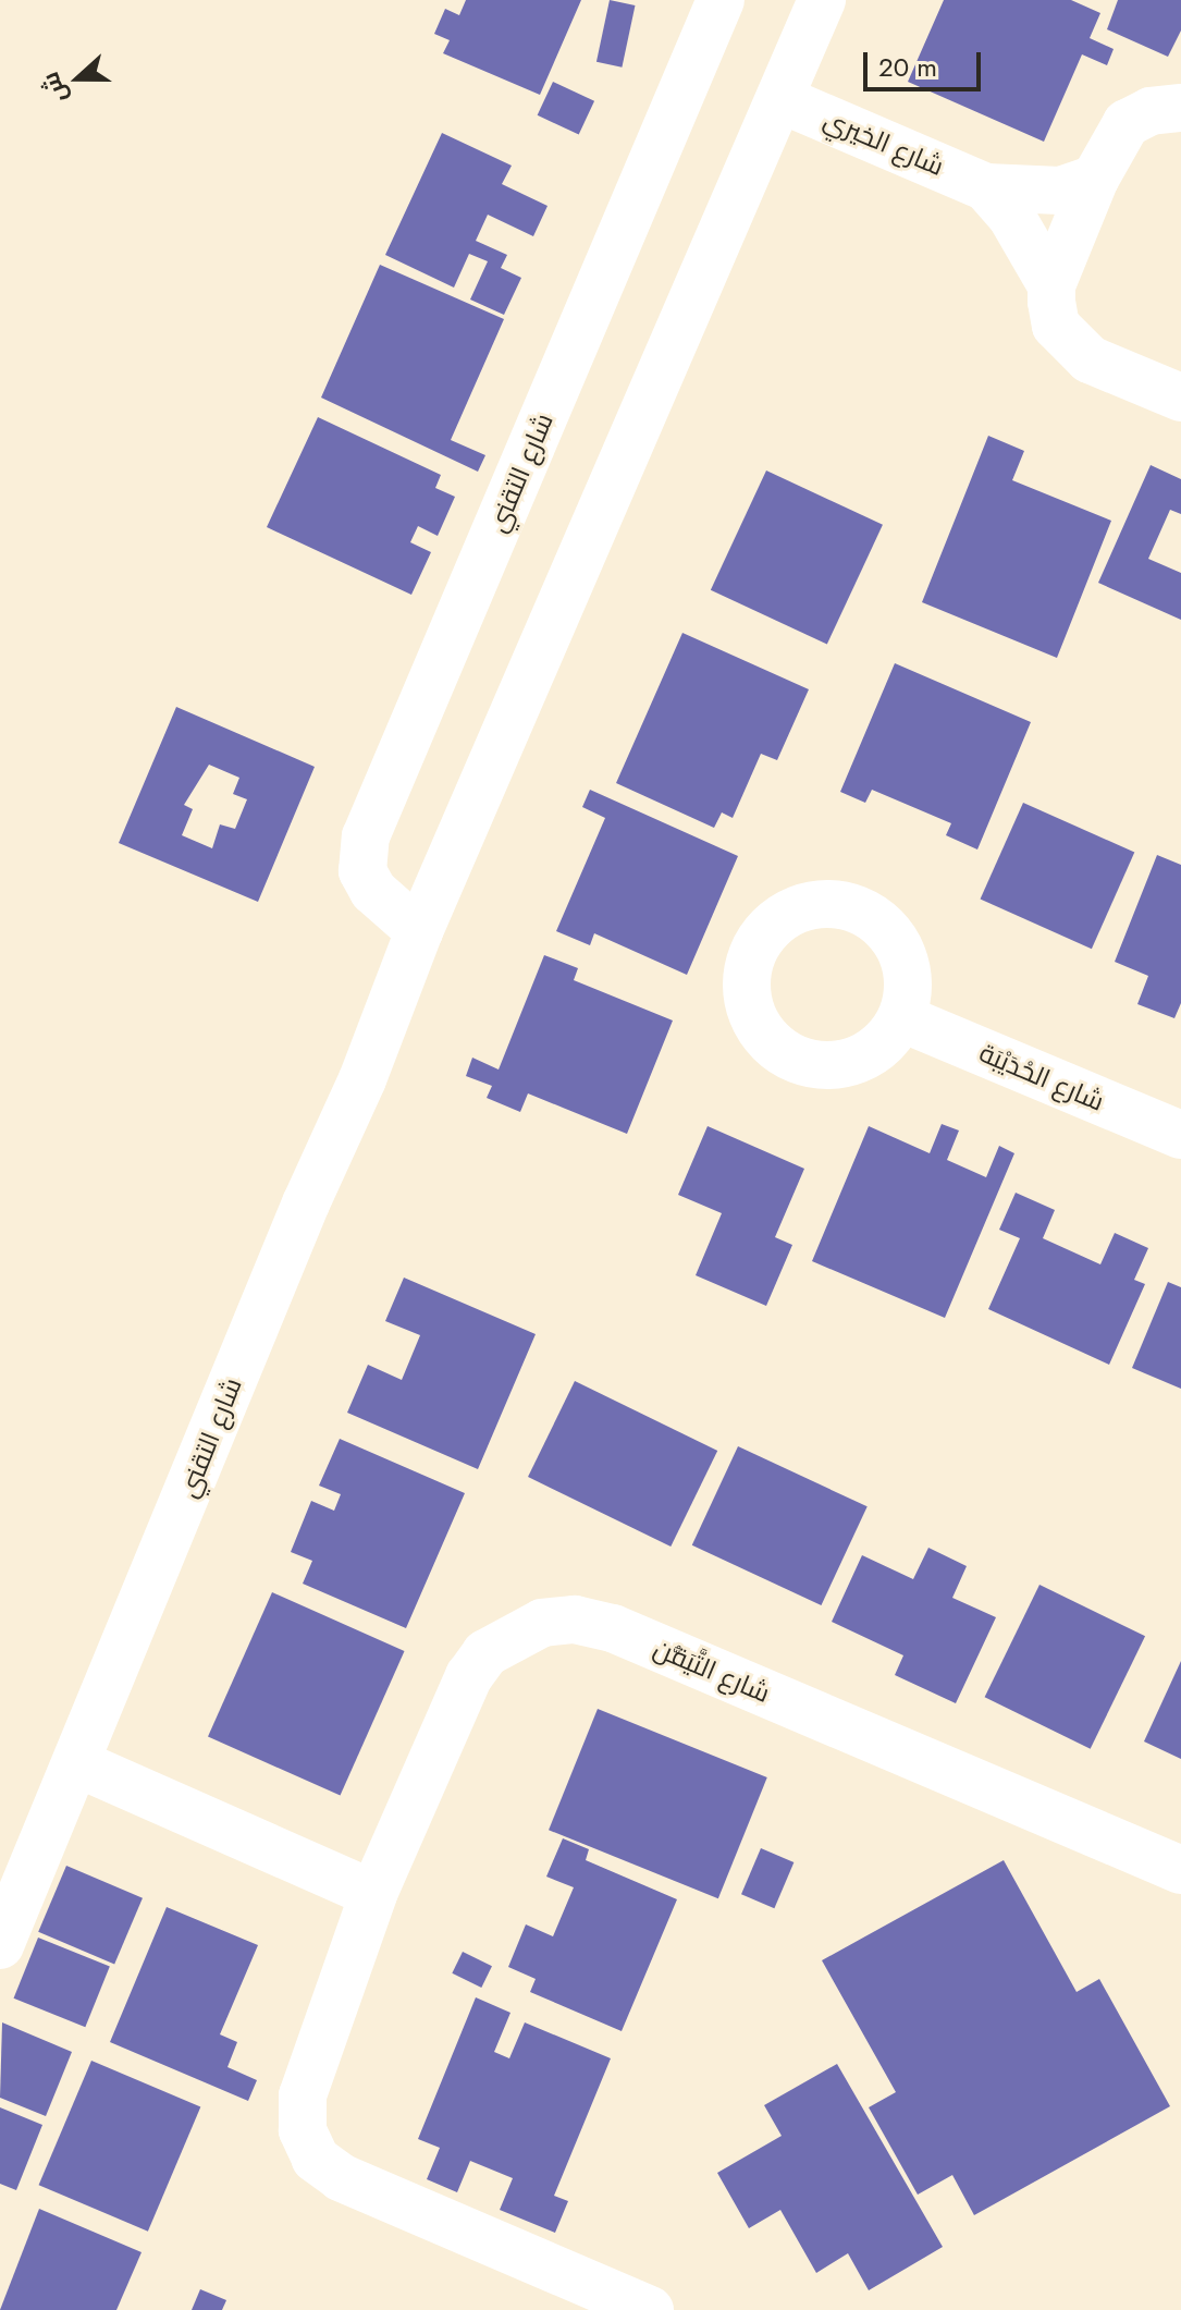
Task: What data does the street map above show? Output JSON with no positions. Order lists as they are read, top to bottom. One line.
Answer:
{"streets":{"street":["شارع الخيري","شارع التقني","شارع الحْدَيْبَة","شارع التَّيَقُّن"]},"crossings":[["شارع الخيري","شارع التقني"]],"scale_bar":"20 m","north":"left"}
